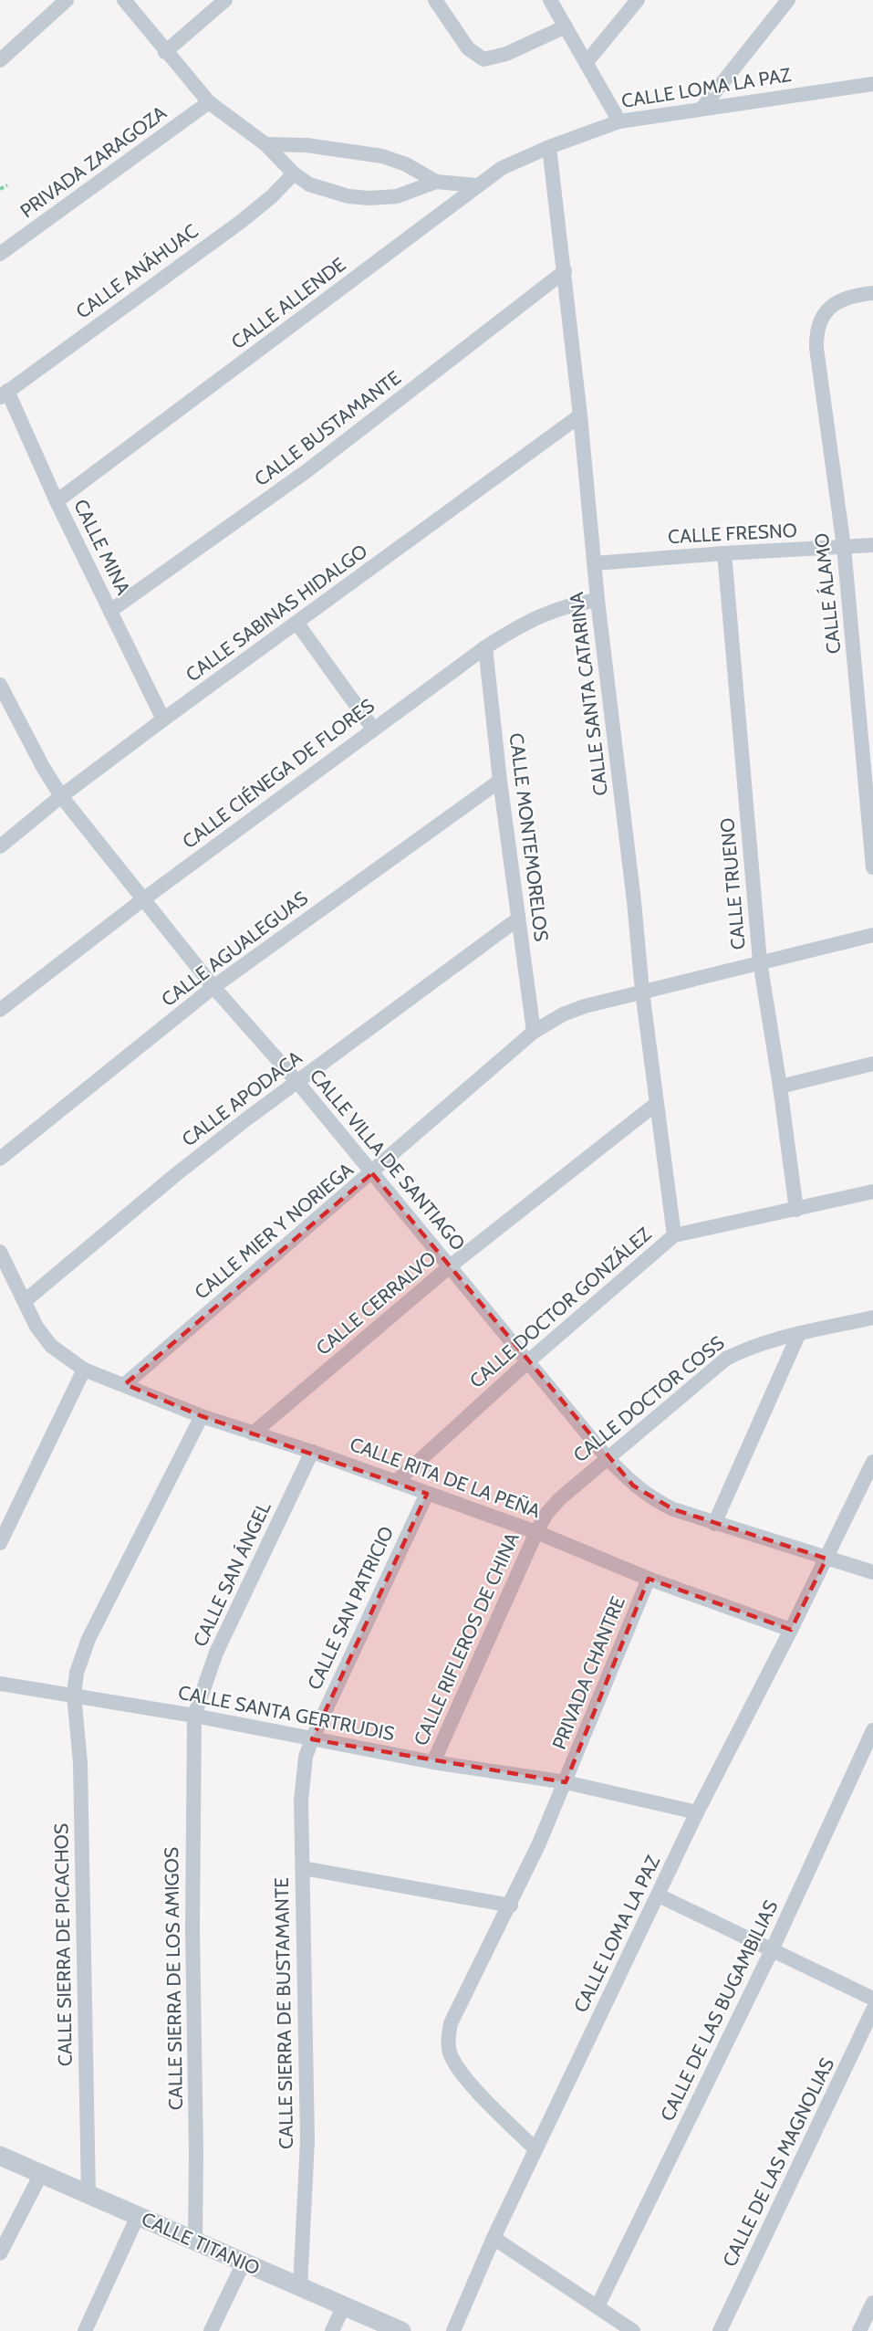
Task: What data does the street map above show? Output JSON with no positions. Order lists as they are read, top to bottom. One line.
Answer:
{"streets":{"street":["CALLE LOMA LA PAZ","PRIVADA ZARAGOZA","CALLE ANÁHUAC","CALLE ALLENDE","CALLE BUSTAMANTE","CALLE FRESNO","CALLE MINA","CALLE ÁLAMO","CALLE SABINAS HIDALGO","CALLE SANTA CATARINA","CALLE CIÉNEGA DE FLORES","CALLE MONTEMORELOS","CALLE TRUENO","CALLE AGUALEGUAS","CALLE APODACA","CALLE VILLA DE SANTIAGO","CALLE MIER Y NORIEGA","CALLE CERRALVO","CALLE DOCTOR GONZÁLEZ","CALLE DOCTOR COSS","CALLE RITA DE LA PEÑA","CALLE SAN ÁNGEL","CALLE SAN PATRICIO","CALLE RIFLEROS DE CHINA","PRIVADA CHANTRE","CALLE SANTA GERTRUDIS","CALLE SIERRA DE PICACHOS","CALLE SIERRA DE LOS AMIGOS","CALLE DE LAS BUGAMBILIAS","CALLE SIERRA DE BUSTAMANTE","CALLE DE LAS MAGNOLIAS","CALLE TITANIO"]},"crossings":[["CALLE LOMA LA PAZ","CALLE ALLENDE"],["CALLE LOMA LA PAZ","CALLE SANTA CATARINA"],["CALLE LOMA LA PAZ","CALLE VILLA DE SANTIAGO"],["CALLE LOMA LA PAZ","CALLE RITA DE LA PEÑA"],["CALLE LOMA LA PAZ","PRIVADA CHANTRE"],["CALLE LOMA LA PAZ","CALLE SANTA GERTRUDIS"],["CALLE ANÁHUAC","CALLE MINA"],["CALLE ALLENDE","CALLE MINA"],["CALLE ALLENDE","CALLE SANTA CATARINA"],["CALLE BUSTAMANTE","CALLE MINA"],["CALLE BUSTAMANTE","CALLE SANTA CATARINA"],["CALLE FRESNO","CALLE ÁLAMO"],["CALLE FRESNO","CALLE SANTA CATARINA"],["CALLE FRESNO","CALLE TRUENO"],["CALLE MINA","CALLE SABINAS HIDALGO"],["CALLE SABINAS HIDALGO","CALLE SANTA CATARINA"],["CALLE SABINAS HIDALGO","CALLE VILLA DE SANTIAGO"],["CALLE SANTA CATARINA","CALLE CIÉNEGA DE FLORES"],["CALLE SANTA CATARINA","CALLE MIER Y NORIEGA"],["CALLE SANTA CATARINA","CALLE CERRALVO"],["CALLE SANTA CATARINA","CALLE DOCTOR GONZÁLEZ"],["CALLE CIÉNEGA DE FLORES","CALLE MONTEMORELOS"],["CALLE CIÉNEGA DE FLORES","CALLE VILLA DE SANTIAGO"],["CALLE MONTEMORELOS","CALLE AGUALEGUAS"],["CALLE MONTEMORELOS","CALLE APODACA"],["CALLE MONTEMORELOS","CALLE MIER Y NORIEGA"],["CALLE TRUENO","CALLE MIER Y NORIEGA"],["CALLE TRUENO","CALLE DOCTOR GONZÁLEZ"],["CALLE AGUALEGUAS","CALLE VILLA DE SANTIAGO"],["CALLE APODACA","CALLE VILLA DE SANTIAGO"],["CALLE APODACA","CALLE RITA DE LA PEÑA"],["CALLE VILLA DE SANTIAGO","CALLE MIER Y NORIEGA"],["CALLE VILLA DE SANTIAGO","CALLE CERRALVO"],["CALLE VILLA DE SANTIAGO","CALLE DOCTOR GONZÁLEZ"],["CALLE VILLA DE SANTIAGO","CALLE DOCTOR COSS"],["CALLE MIER Y NORIEGA","CALLE RITA DE LA PEÑA"],["CALLE CERRALVO","CALLE RITA DE LA PEÑA"],["CALLE DOCTOR GONZÁLEZ","CALLE RITA DE LA PEÑA"],["CALLE DOCTOR COSS","CALLE RITA DE LA PEÑA"],["CALLE DOCTOR COSS","CALLE RIFLEROS DE CHINA"],["CALLE RITA DE LA PEÑA","CALLE SAN ÁNGEL"],["CALLE RITA DE LA PEÑA","CALLE SAN PATRICIO"],["CALLE RITA DE LA PEÑA","CALLE RIFLEROS DE CHINA"],["CALLE RITA DE LA PEÑA","PRIVADA CHANTRE"],["CALLE RITA DE LA PEÑA","CALLE SIERRA DE PICACHOS"],["CALLE SAN ÁNGEL","CALLE SANTA GERTRUDIS"],["CALLE SAN ÁNGEL","CALLE SIERRA DE LOS AMIGOS"],["CALLE SAN PATRICIO","CALLE SANTA GERTRUDIS"],["CALLE SAN PATRICIO","CALLE SIERRA DE BUSTAMANTE"],["CALLE RIFLEROS DE CHINA","CALLE SANTA GERTRUDIS"],["PRIVADA CHANTRE","CALLE SANTA GERTRUDIS"],["CALLE SANTA GERTRUDIS","CALLE SIERRA DE PICACHOS"],["CALLE SANTA GERTRUDIS","CALLE SIERRA DE LOS AMIGOS"],["CALLE SANTA GERTRUDIS","CALLE SIERRA DE BUSTAMANTE"],["CALLE SIERRA DE PICACHOS","CALLE TITANIO"],["CALLE SIERRA DE LOS AMIGOS","CALLE TITANIO"],["CALLE SIERRA DE BUSTAMANTE","CALLE TITANIO"]]}
